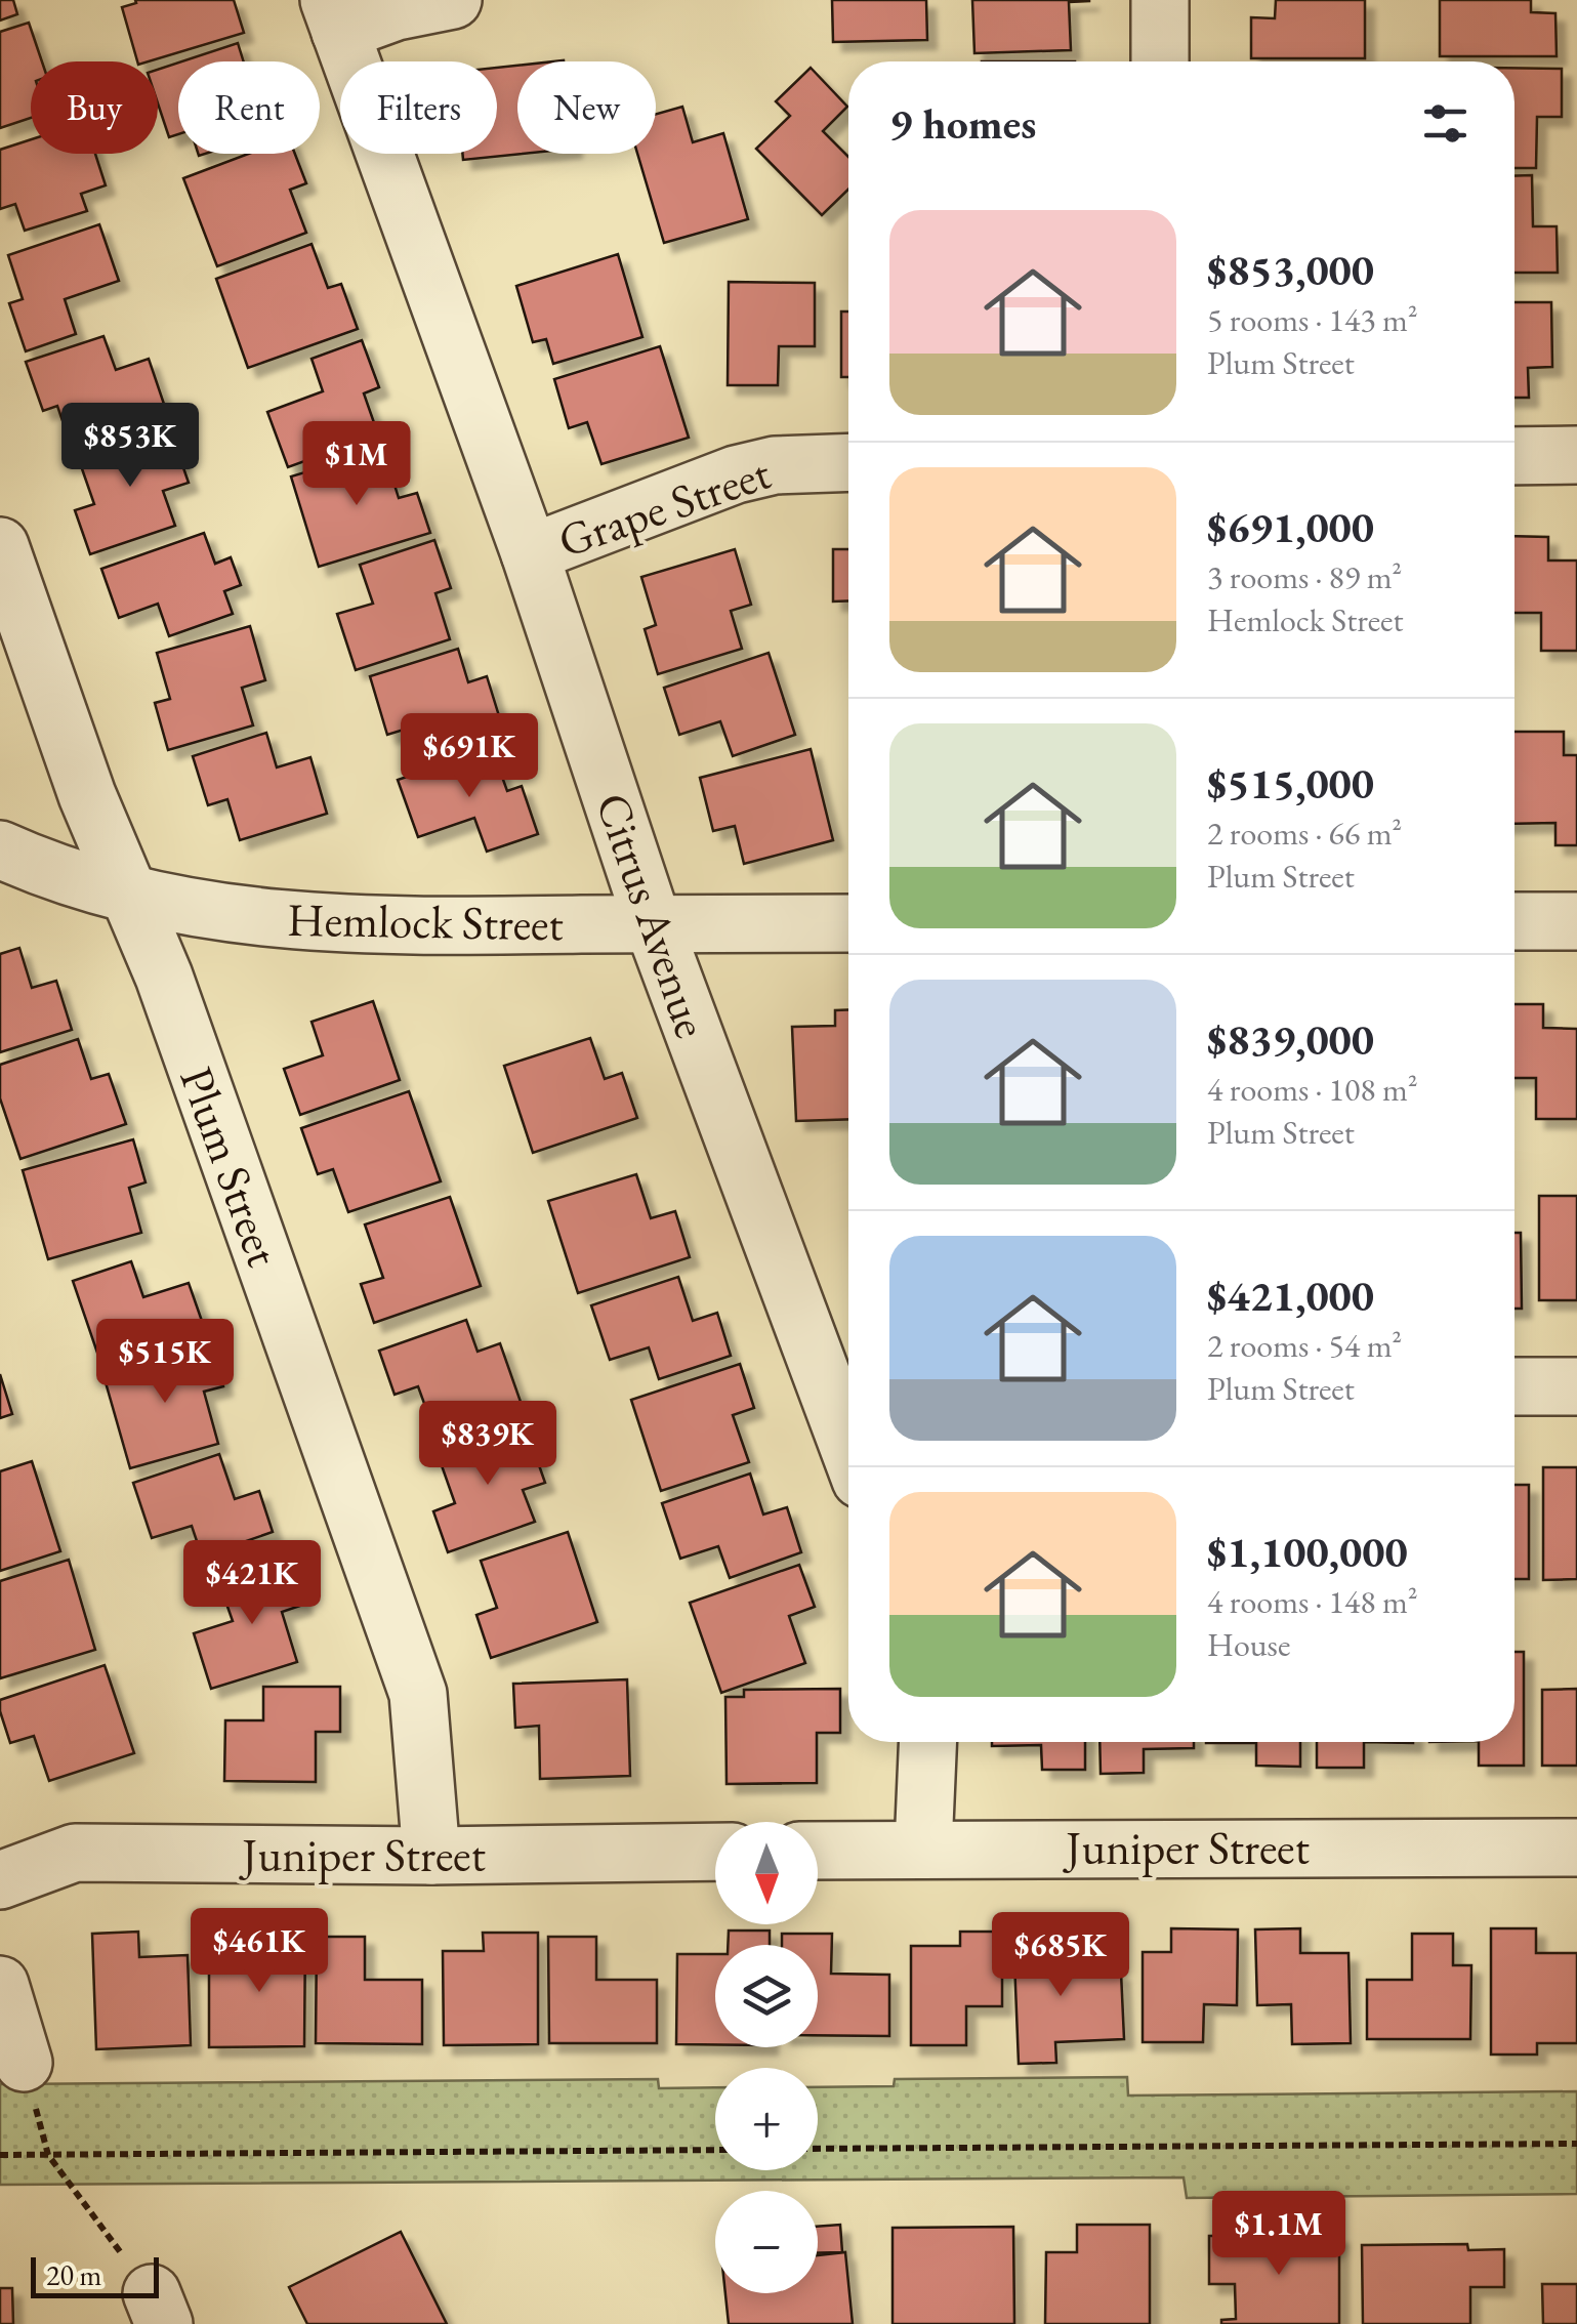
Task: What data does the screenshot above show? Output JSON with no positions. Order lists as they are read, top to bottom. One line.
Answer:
{"streets":{"street":["Grape Street","Citrus Avenue","Hemlock Street","Plum Street","Juniper Street"]},"crossings":[["Grape Street","Citrus Avenue"],["Citrus Avenue","Hemlock Street"],["Hemlock Street","Plum Street"],["Plum Street","Juniper Street"]],"scale_bar":"20 m","north":"bottom","page":{"chip":["Buy","Rent","Filters","New"],"heading":"9 homes","list":[{"name":"$853,000","note":"5 rooms · 143 m² · Plum Street"},{"name":"$691,000","note":"3 rooms · 89 m² · Hemlock Street"},{"name":"$515,000","note":"2 rooms · 66 m² · Plum Street"},{"name":"$839,000","note":"4 rooms · 108 m² · Plum Street"},{"name":"$421,000","note":"2 rooms · 54 m² · Plum Street"},{"name":"$1,100,000","note":"4 rooms · 148 m² · House"}],"price":["$853K","$1M","$691K","$515K","$839K","$421K","$461K","$685K","$1.1M"],"map_buttons":["+","−"],"scale":"20 m"}}
